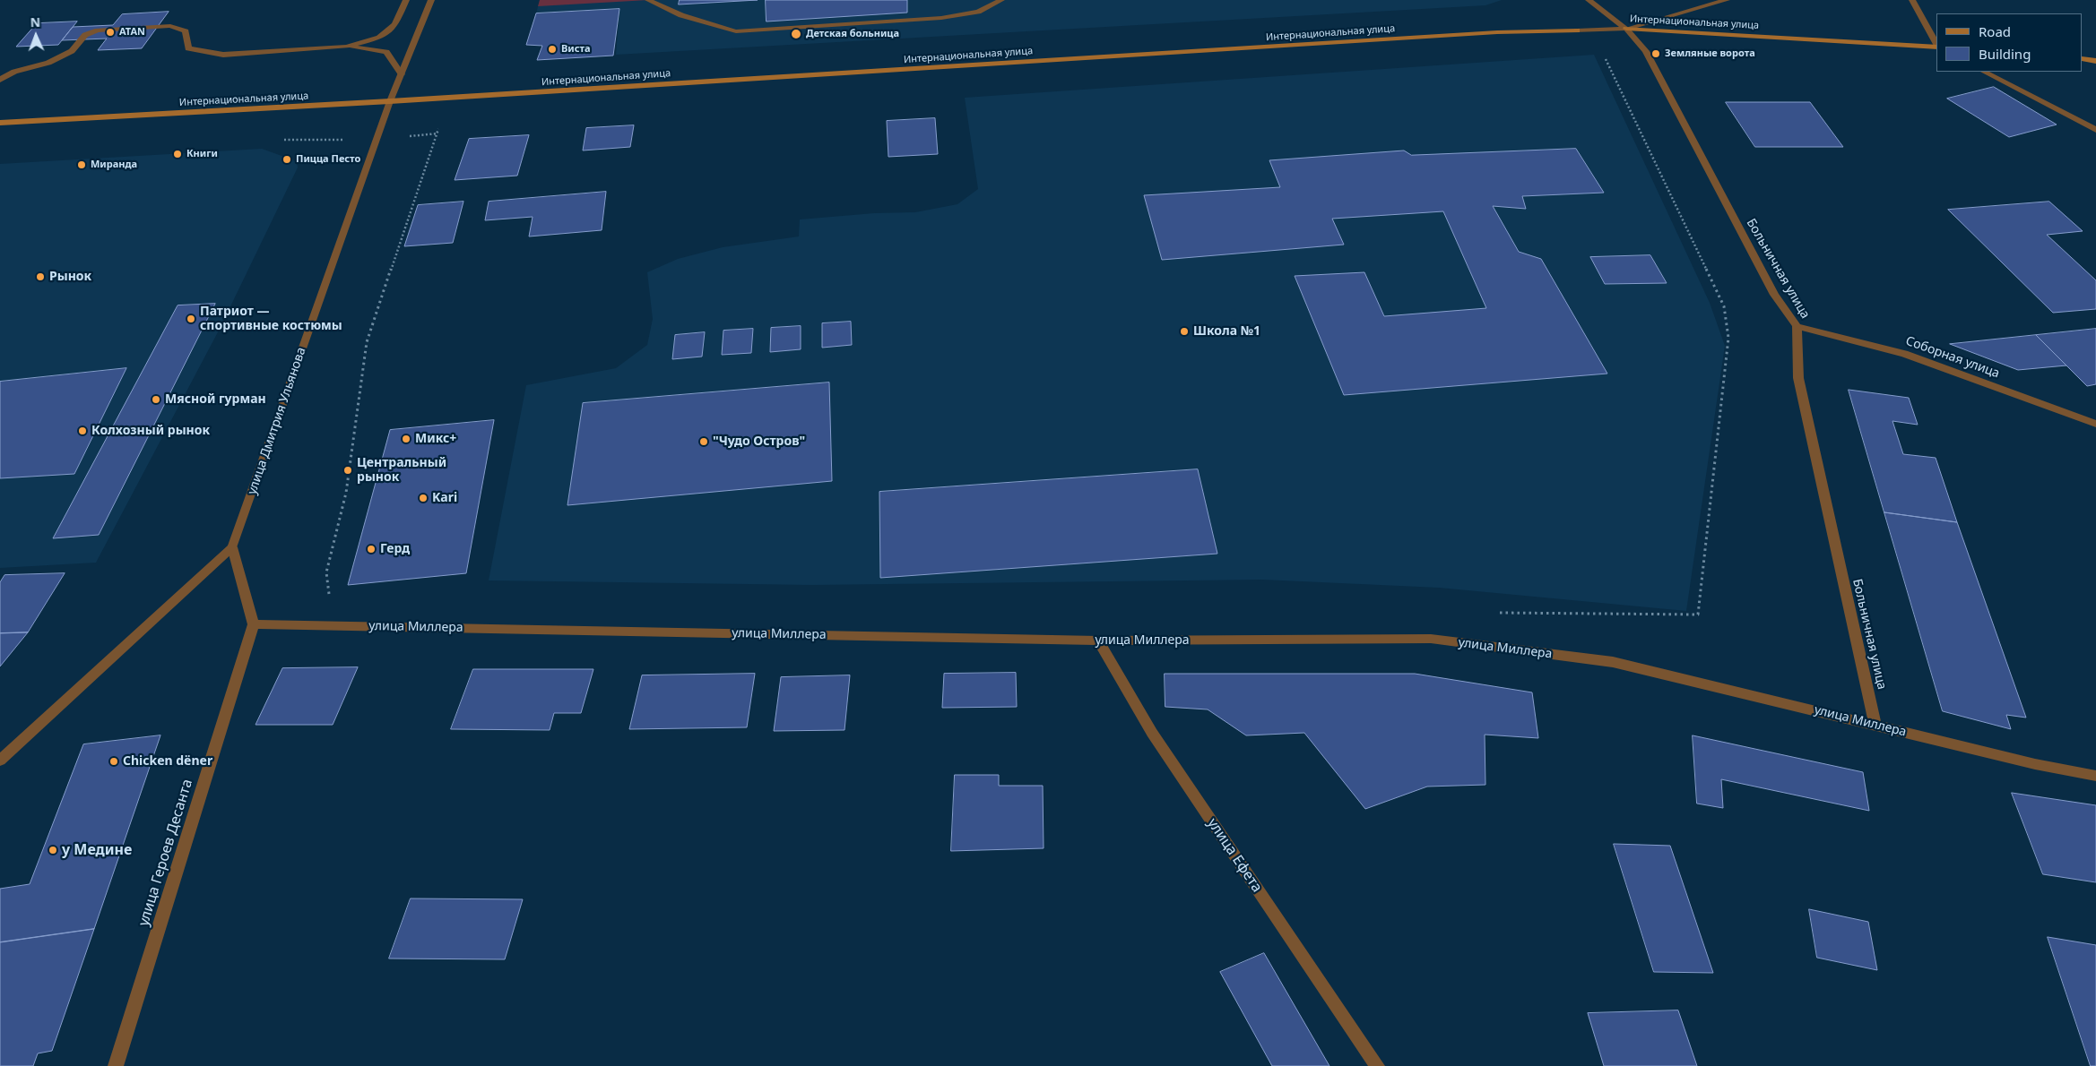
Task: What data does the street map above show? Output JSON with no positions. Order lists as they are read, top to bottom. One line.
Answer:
{"streets":{"main road":["Интернациональная улица"],"street":["Больничная улица","Соборная улица","улица Дмитрия Ульянова","улица Миллера","улица Героев Десанта","улица Ефета"]},"crossings":[["Интернациональная улица","Больничная улица"],["Интернациональная улица","улица Дмитрия Ульянова"],["Больничная улица","Соборная улица"],["Больничная улица","улица Миллера"],["улица Миллера","улица Героев Десанта"],["улица Миллера","улица Ефета"]],"places":["ATAN","Детская больница","Виста","Земляные ворота","Книги","Пицца Песто","Миранда","Рынок","Патриот — спортивные костюмы","Школа №1","Мясной гурман","Колхозный рынок","Микс+","\"Чудо Остров\"","Центральный рынок","Kari","Герд","Chicken dëner","у Медине"],"legend":["Road","Building"],"north":"top"}
